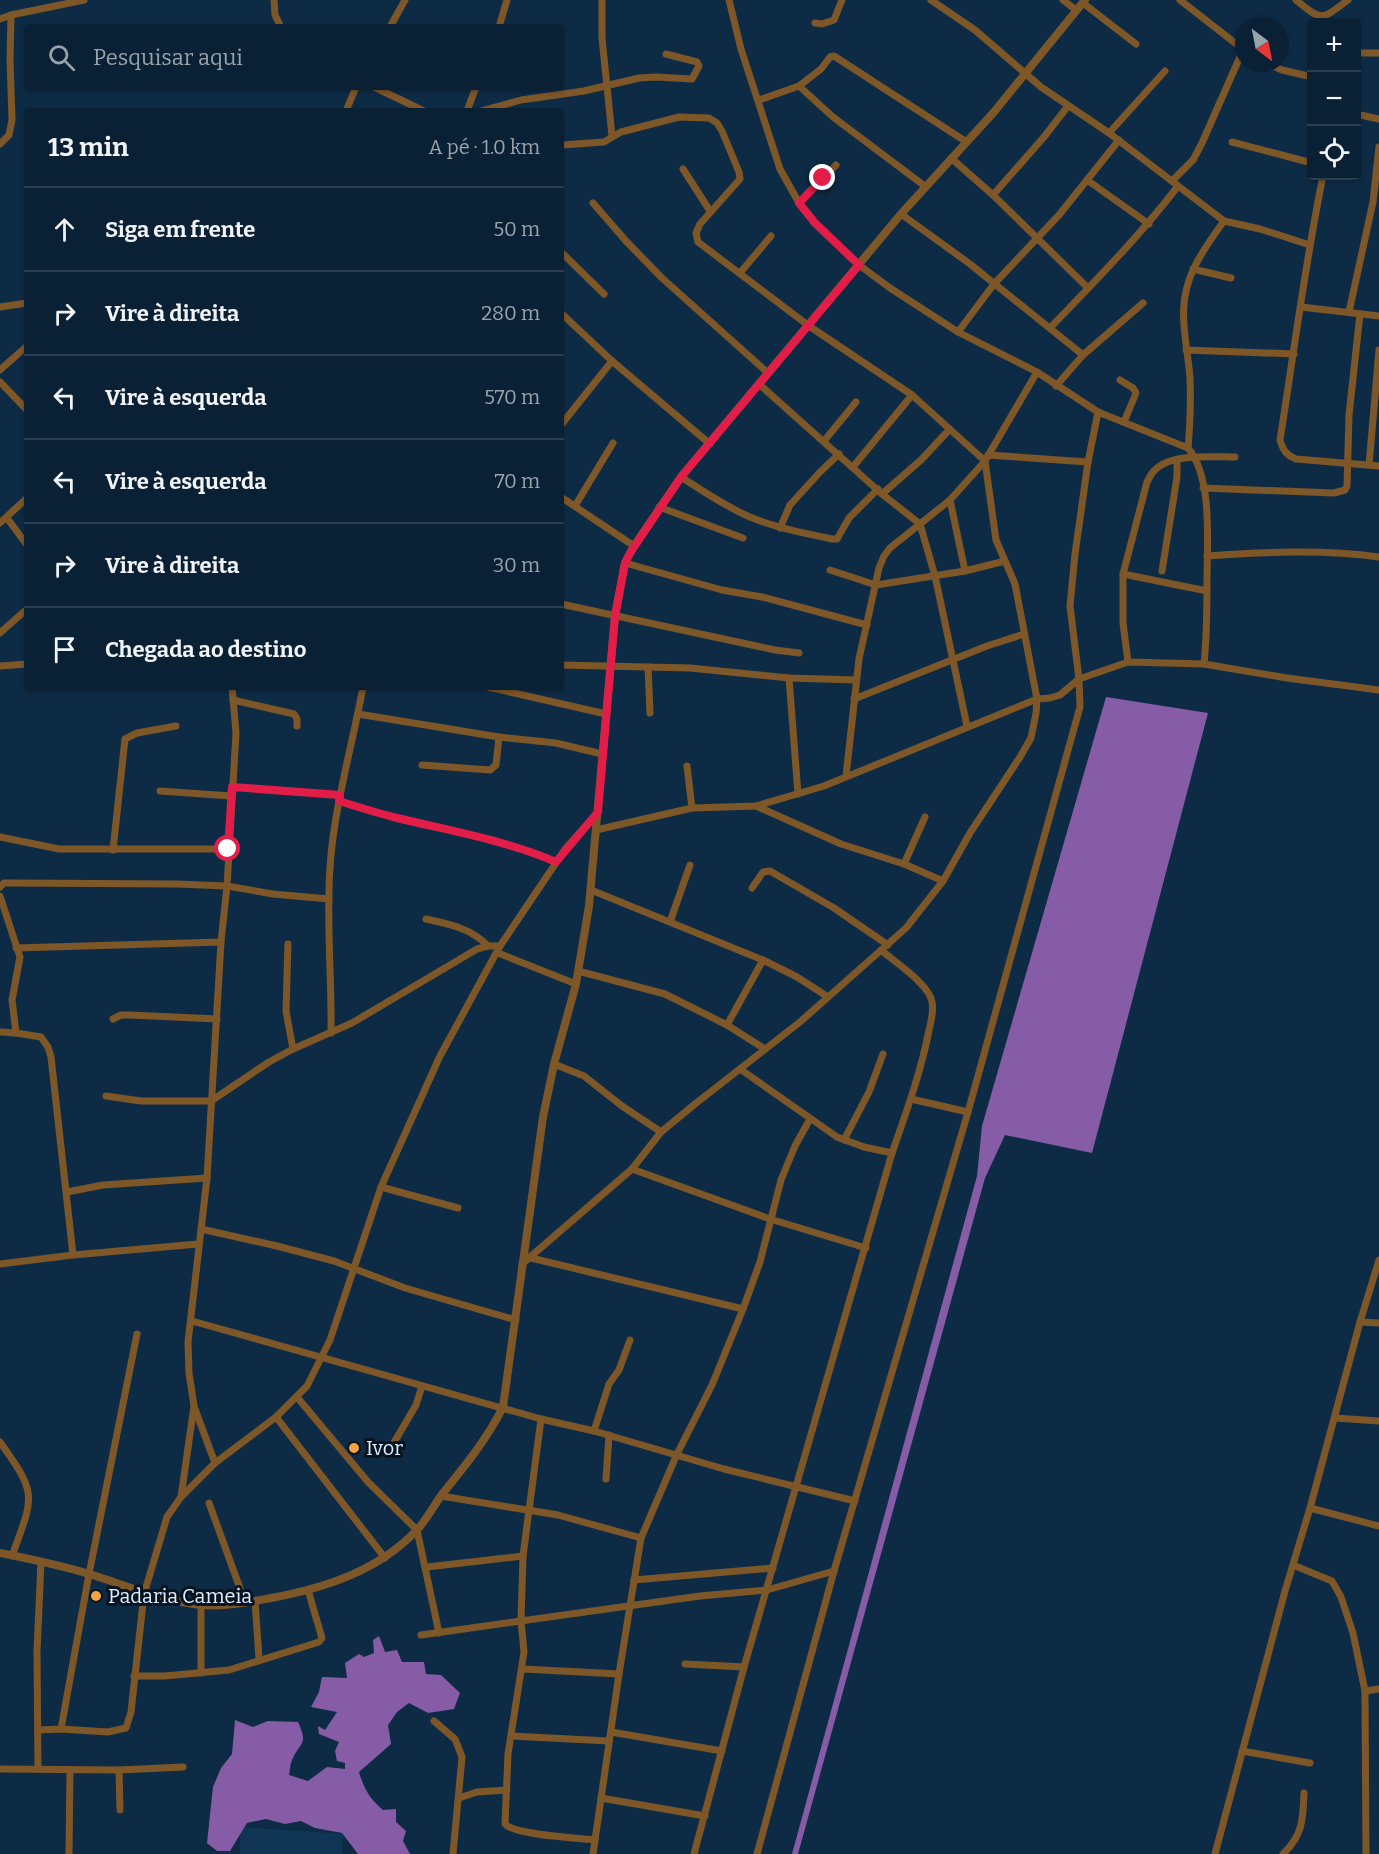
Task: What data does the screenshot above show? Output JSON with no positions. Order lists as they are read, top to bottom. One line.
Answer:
{"places":["Ivor","Padaria Cameia"],"north":"bottom right","page":{"map_buttons":["+","−"],"search":"Pesquisar aqui","heading":["13 min","A pé · 1.0 km"],"list":[["Siga em frente","50 m"],["Vire à direita","280 m"],["Vire à esquerda","570 m"],["Vire à esquerda","70 m"],["Vire à direita","30 m"],"Chegada ao destino"]}}
